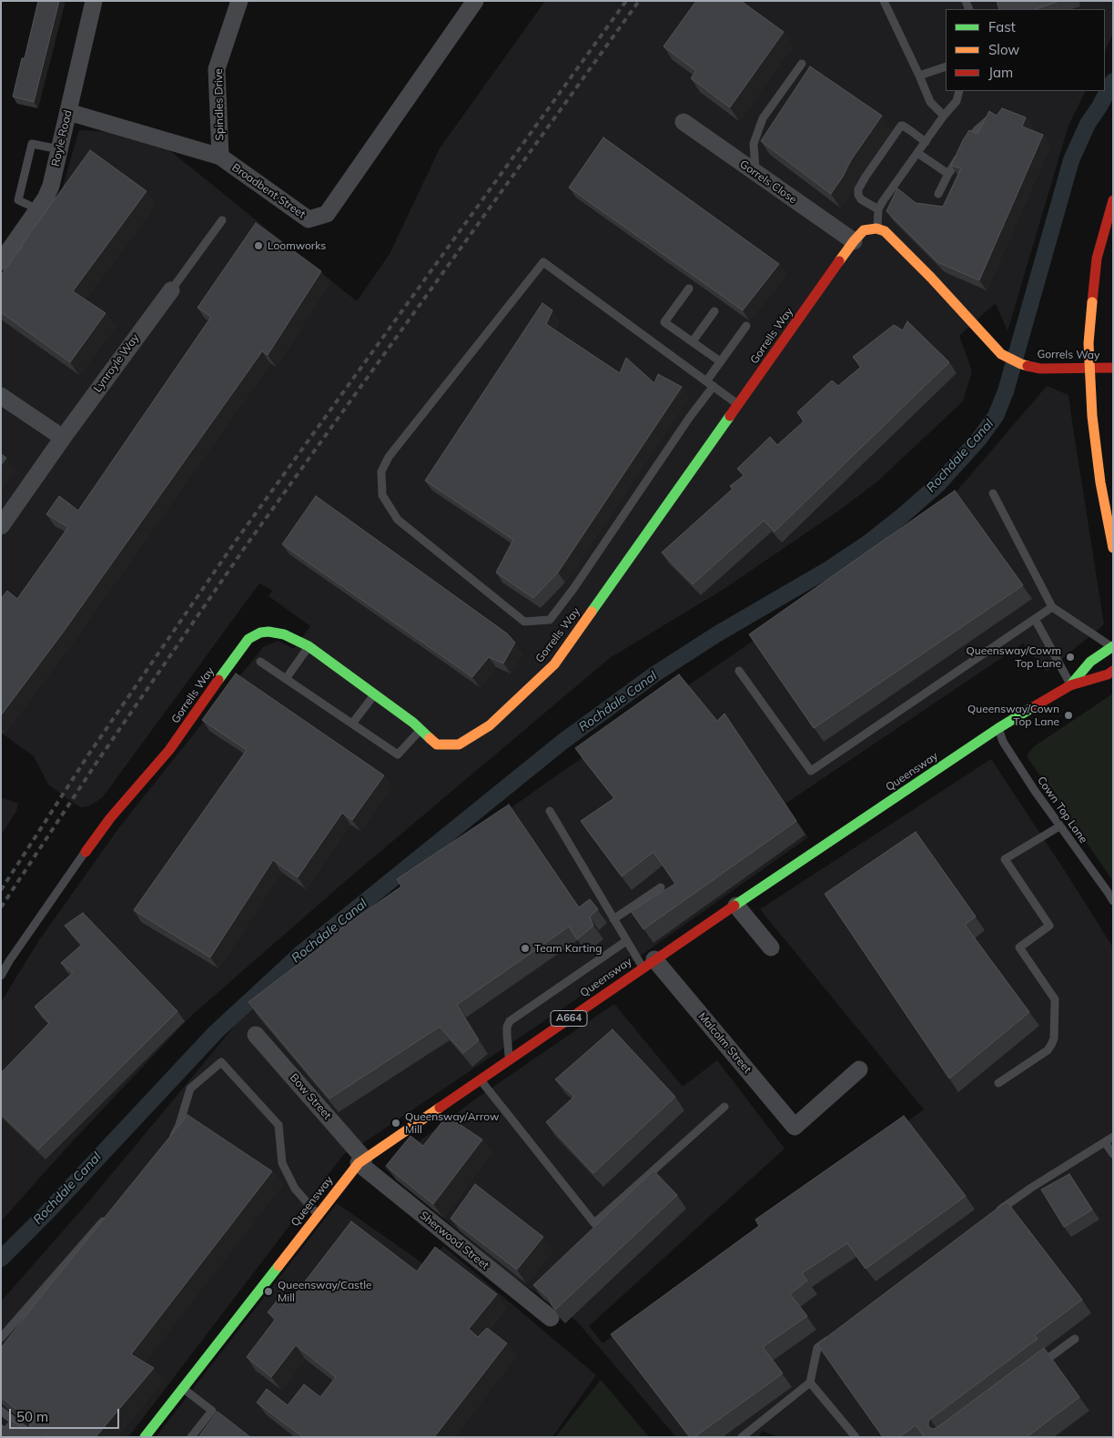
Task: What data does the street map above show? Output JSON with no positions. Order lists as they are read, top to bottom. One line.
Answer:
{"streets":{"main road":["Gorrells Way","Gorrels Way","Queensway","A664"],"street":["Spindles Drive","Royle Road","Gorrels Close","Broadbent Street","Lynroyle Way","Malcolm Street","Bow Street","Sherwood Street"],"lane":["Cown Top Lane"]},"crossings":[["Spindles Drive","Broadbent Street"],["Royle Road","Broadbent Street"],["Gorrels Close","Gorrells Way"],["Gorrells Way","Gorrels Way"],["Queensway","Cown Top Lane"],["Queensway","Malcolm Street"],["Queensway","Bow Street"],["Queensway","Sherwood Street"],["Bow Street","Sherwood Street"]],"water":["Rochdale Canal"],"places":["Loomworks","Queensway/Cowm Top Lane","Queensway/Cown Top Lane","Team Karting","Queensway/Arrow Mill","Queensway/Castle Mill"],"legend":["Fast","Slow","Jam"],"scale_bar":"50 m"}
